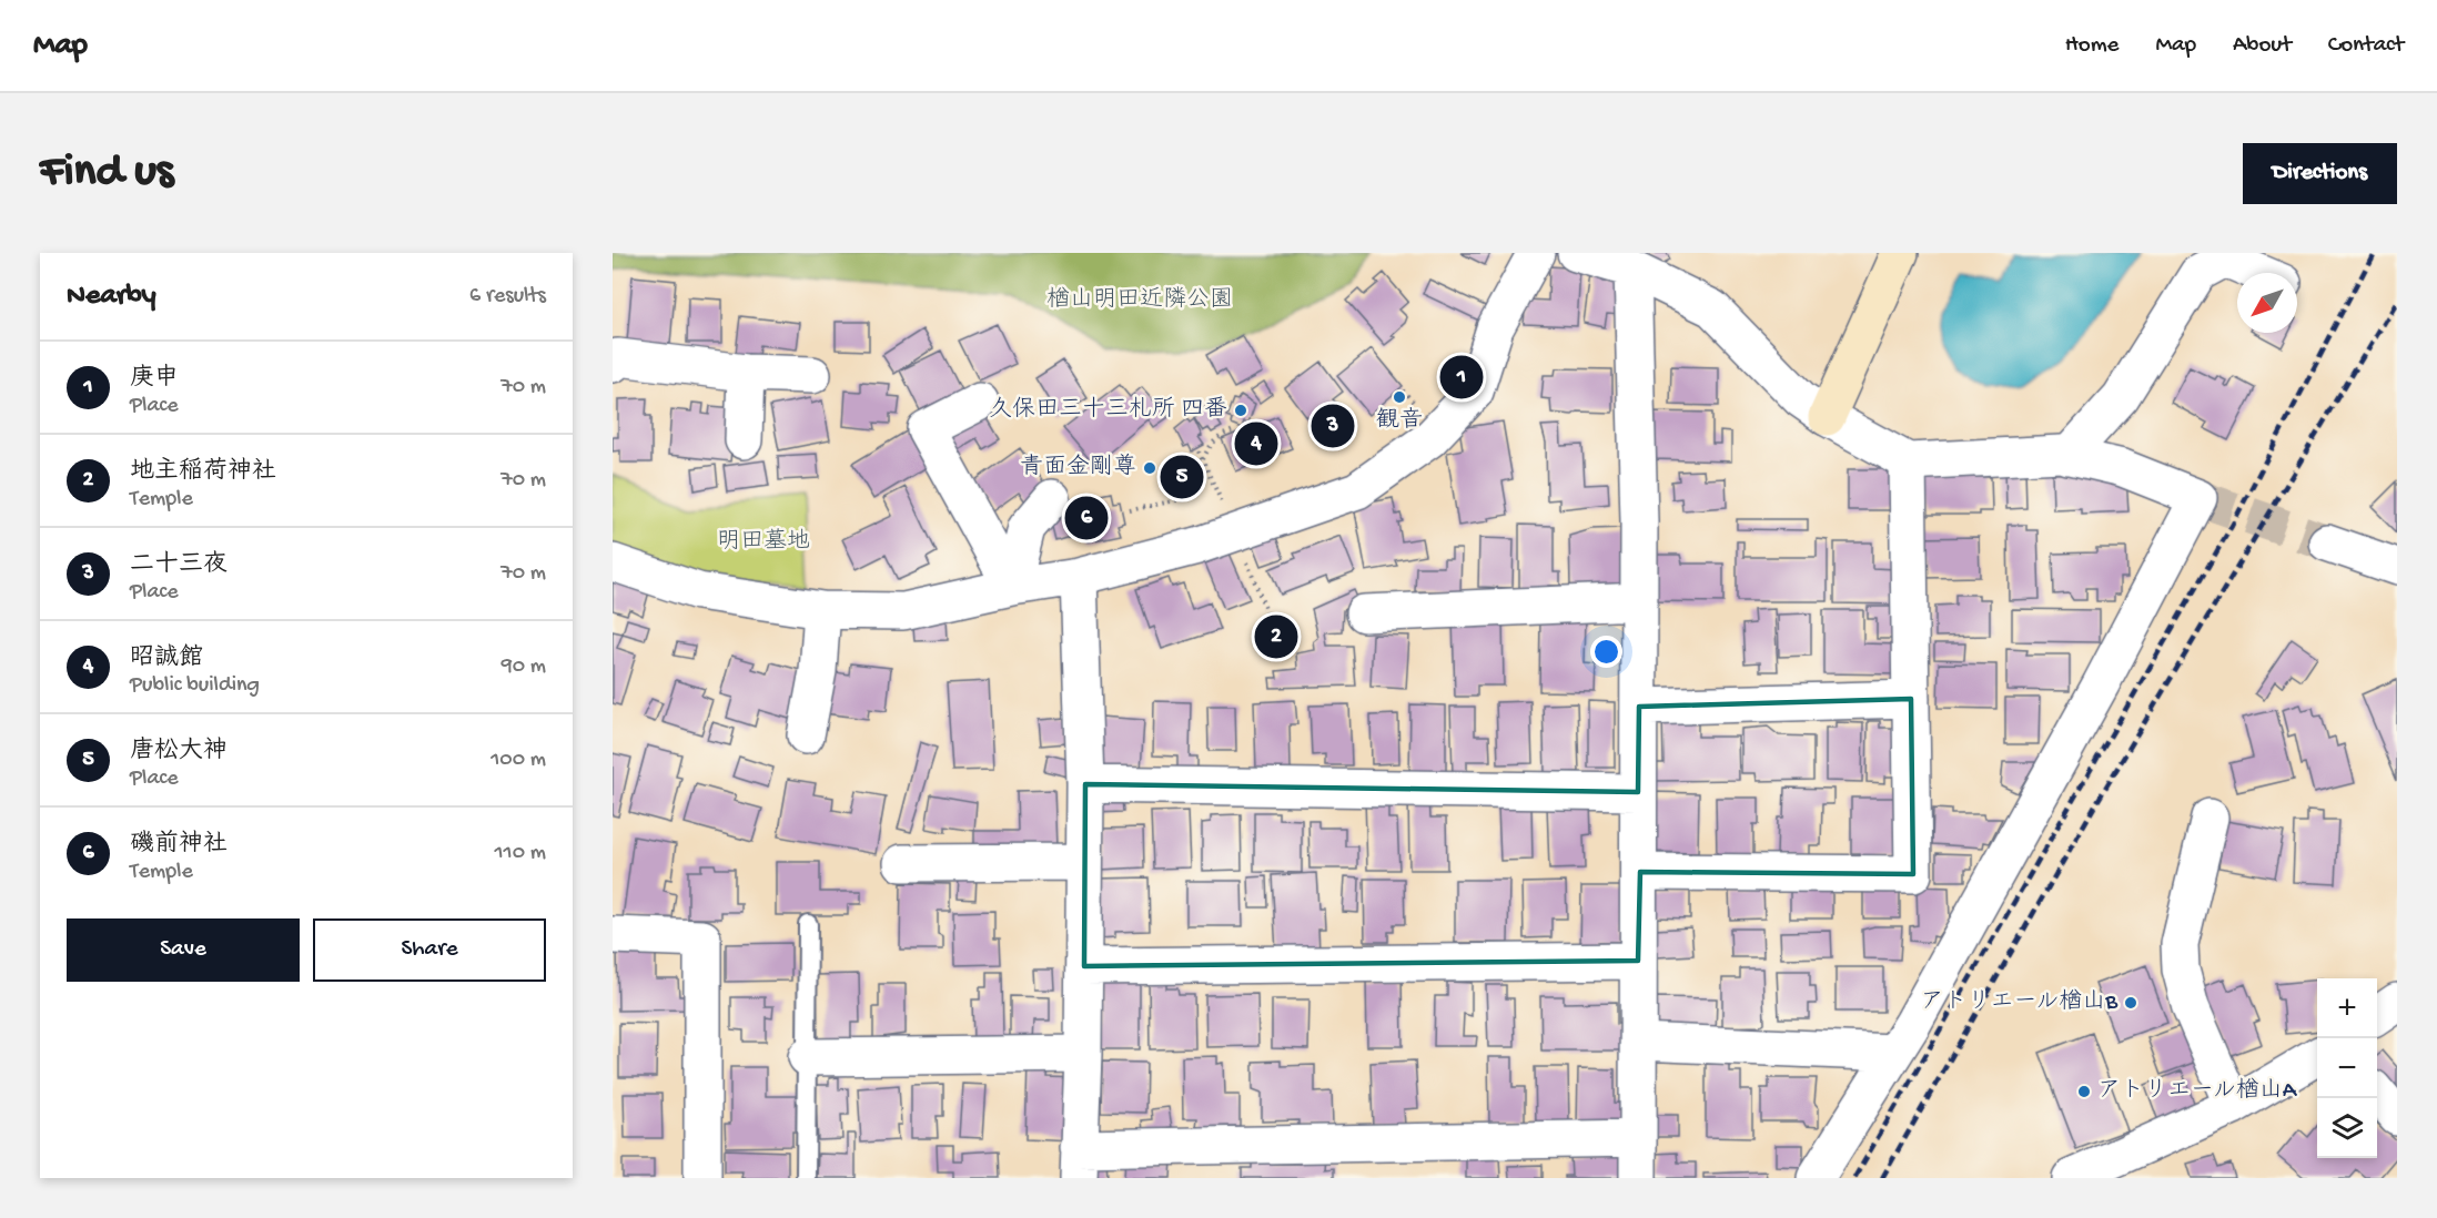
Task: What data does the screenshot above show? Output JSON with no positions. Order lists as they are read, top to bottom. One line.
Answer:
{"parks":["楢山明田近隣公園","明田墓地"],"places":["観音","久保田三十三札所 四番","青面金剛尊","アトリエール楢山B","アトリエール楢山A"],"north":"bottom left","page":{"header":"Map","nav":["Home","Map","About","Contact"],"buttons":["Directions",["Save","Share"]],"title":"Find us","heading":["Nearby","6 results"],"list":[{"mark":"1","name":"庚申","note":"Place","value":"70 m"},{"mark":"2","name":"地主稲荷神社","note":"Temple","value":"70 m"},{"mark":"3","name":"二十三夜","note":"Place","value":"70 m"},{"mark":"4","name":"昭誠館","note":"Public building","value":"90 m"},{"mark":"5","name":"唐松大神","note":"Place","value":"100 m"},{"mark":"6","name":"磯前神社","note":"Temple","value":"110 m"}],"pins":["1","3","4","5","6","2"],"map_buttons":["+","−"]}}
